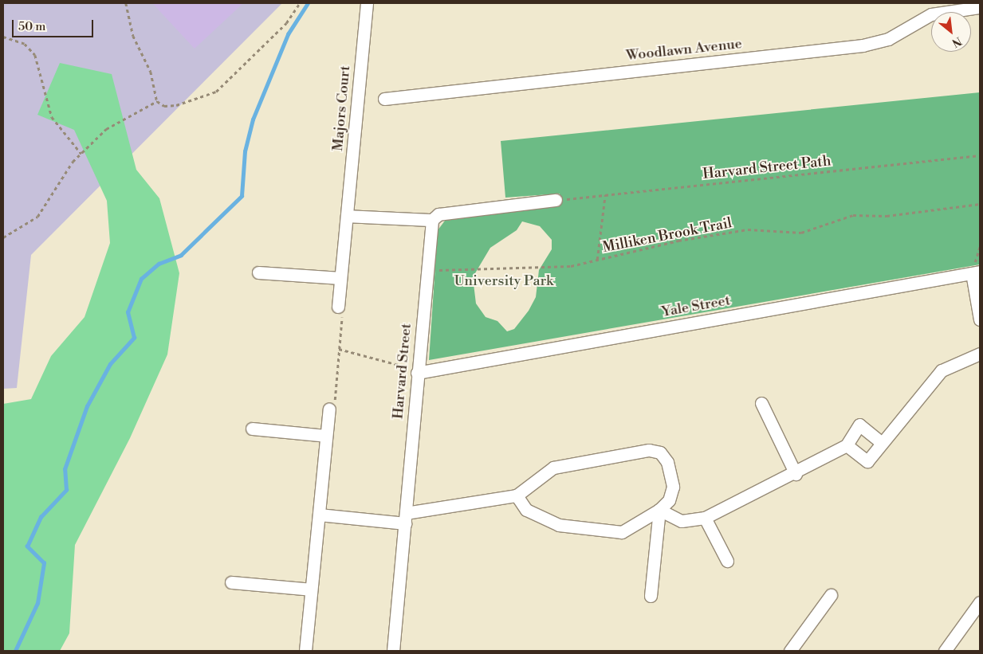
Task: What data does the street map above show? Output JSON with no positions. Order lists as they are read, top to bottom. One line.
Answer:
{"streets":{"street":["Woodlawn Avenue","Majors Court","Yale Street","Harvard Street"],"path":["Harvard Street Path","Milliken Brook Trail"]},"crossings":[["Milliken Brook Trail","Harvard Street"],["Yale Street","Harvard Street"]],"parks":["University Park"],"scale_bar":"50 m","north":"bottom right"}
